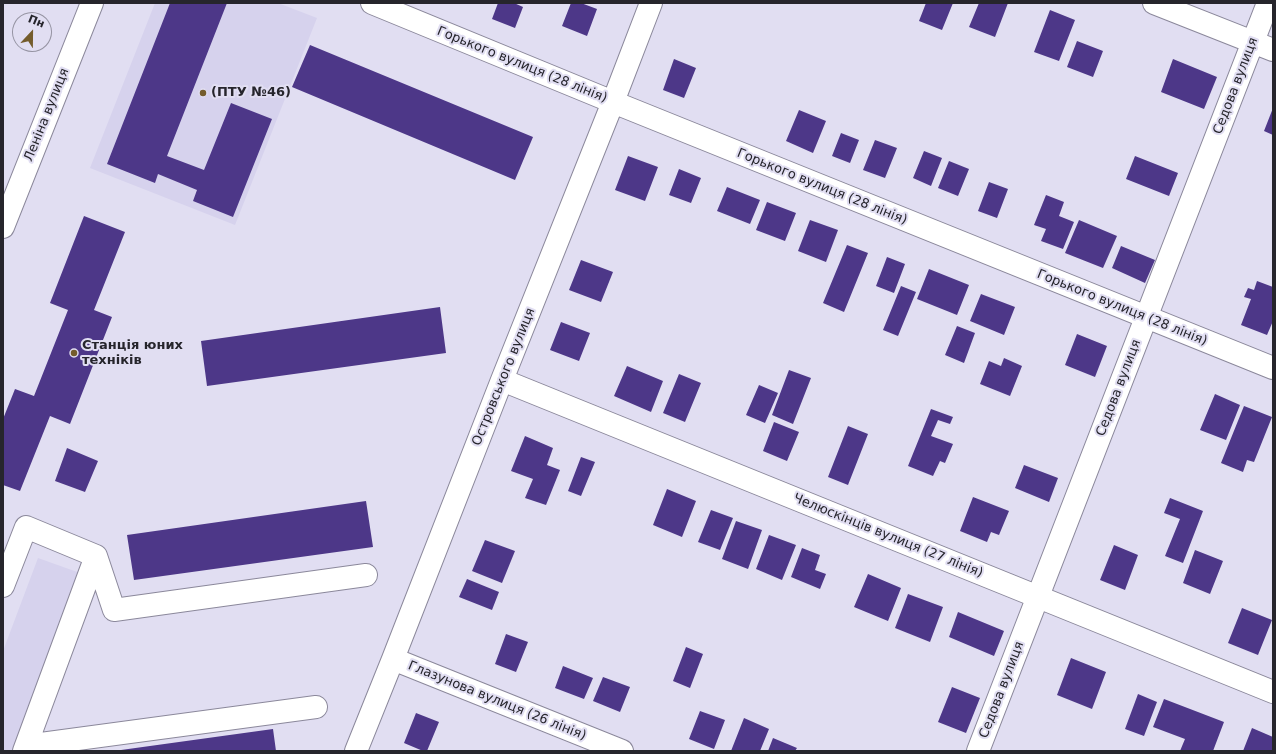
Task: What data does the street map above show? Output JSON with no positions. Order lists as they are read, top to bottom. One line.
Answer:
{"streets":{"street":["Горького вулиця (28 лiнiя)","Седова вулиця","Леніна вулиця","Островського вулиця","Челюскінців вулиця (27 лiнiя)","Глазунова вулиця (26 лiнiя)"]},"crossings":[["Горького вулиця (28 лiнiя)","Седова вулиця"],["Горького вулиця (28 лiнiя)","Островського вулиця"],["Седова вулиця","Челюскінців вулиця (27 лiнiя)"],["Островського вулиця","Челюскінців вулиця (27 лiнiя)"],["Островського вулиця","Глазунова вулиця (26 лiнiя)"]],"places":["(ПТУ №46)","Станція юних техніків"],"north":"top"}
